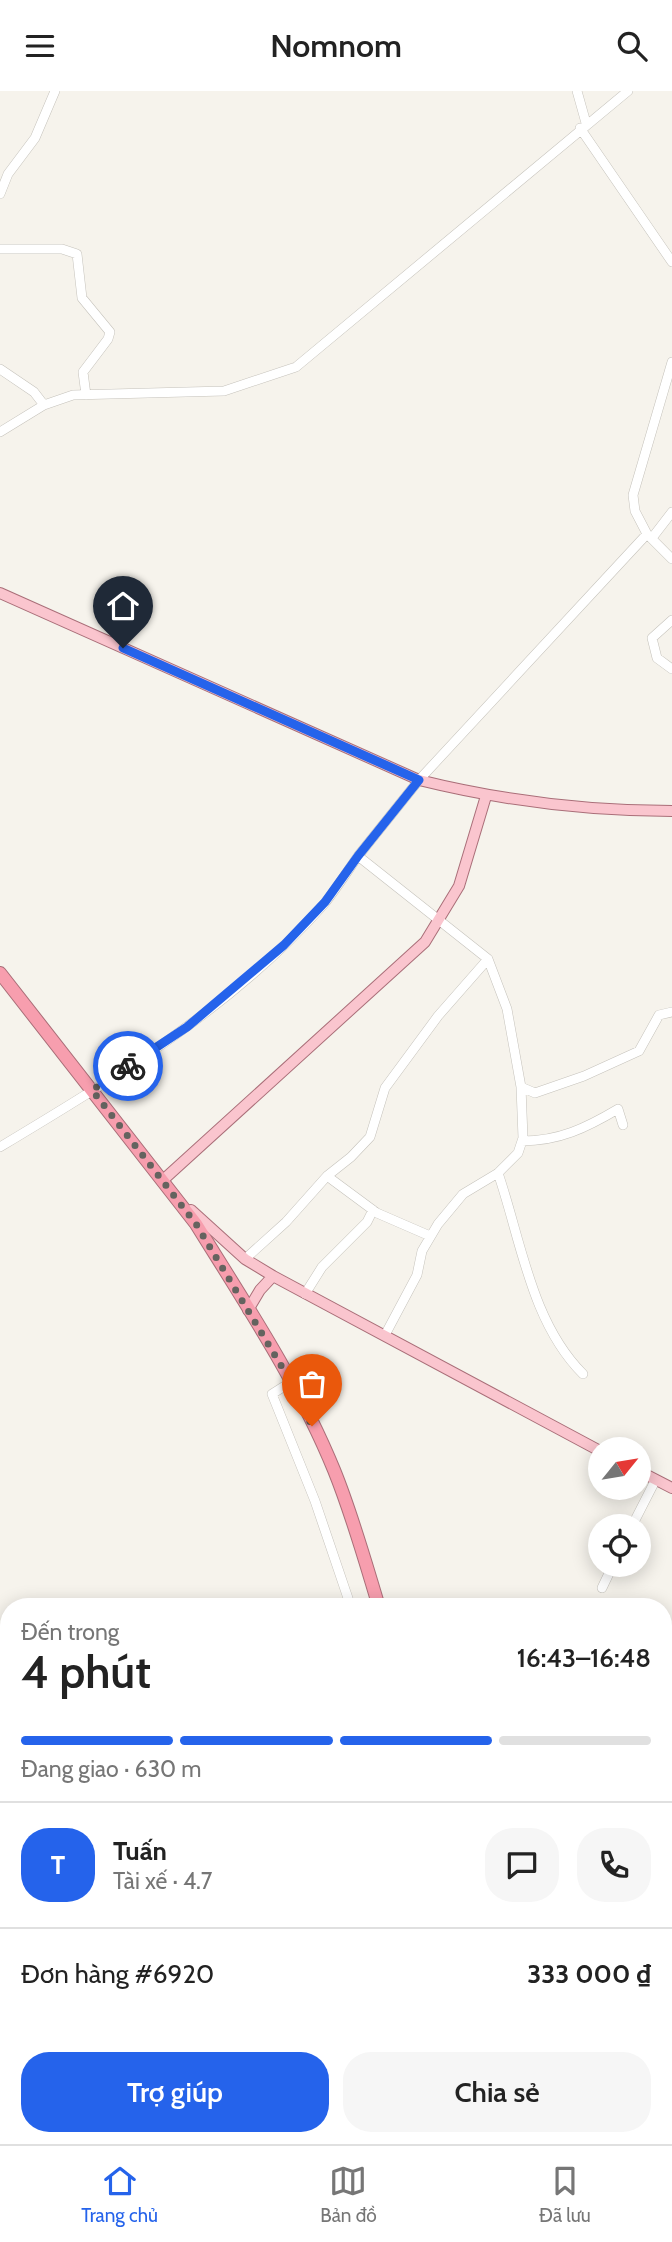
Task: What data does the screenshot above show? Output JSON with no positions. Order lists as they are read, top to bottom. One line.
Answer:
{"north":"top right","page":{"header":"Nomnom","heading":["4 phút","Đến trong","16:43–16:48"],"panel":["Tuấn","Tài xế · 4.7","Đơn hàng #6920","333 000 ₫"],"bar":"Đang giao · 630 m","round":"T","buttons":["Trợ giúp","Chia sẻ"],"tabs":["Trang chủ","Bản đồ","Đã lưu"]}}
